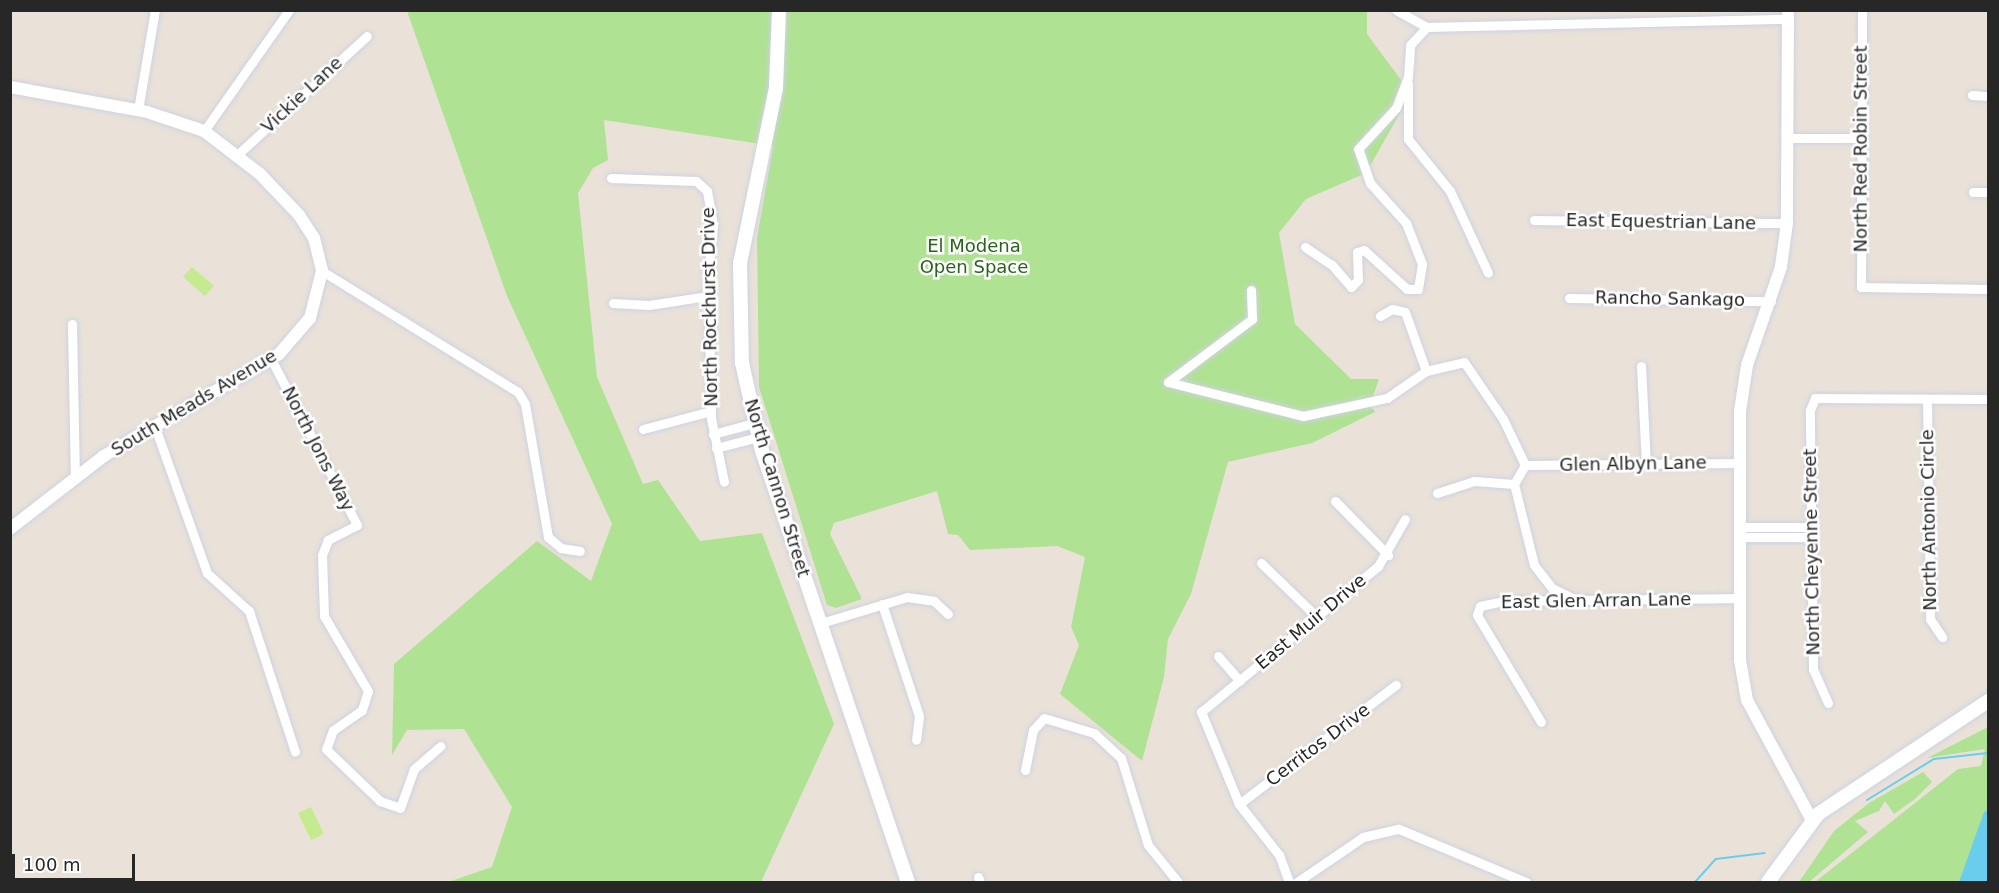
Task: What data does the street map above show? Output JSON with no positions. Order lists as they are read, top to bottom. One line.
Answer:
{"streets":{"main road":["North Cannon Street"],"street":["Vickie Lane","North Red Robin Street","East Equestrian Lane","Rancho Sankago","North Rockhurst Drive","South Meads Avenue","North Jons Way","Glen Albyn Lane","North Antonio Circle","North Cheyenne Street","East Glen Arran Lane","East Muir Drive","Cerritos Drive"]},"crossings":[["Vickie Lane","South Meads Avenue"],["North Rockhurst Drive","North Cannon Street"],["South Meads Avenue","North Jons Way"],["North Antonio Circle","North Cheyenne Street"],["East Muir Drive","Cerritos Drive"]],"parks":["El Modena Open Space"],"scale_bar":"100 m"}
